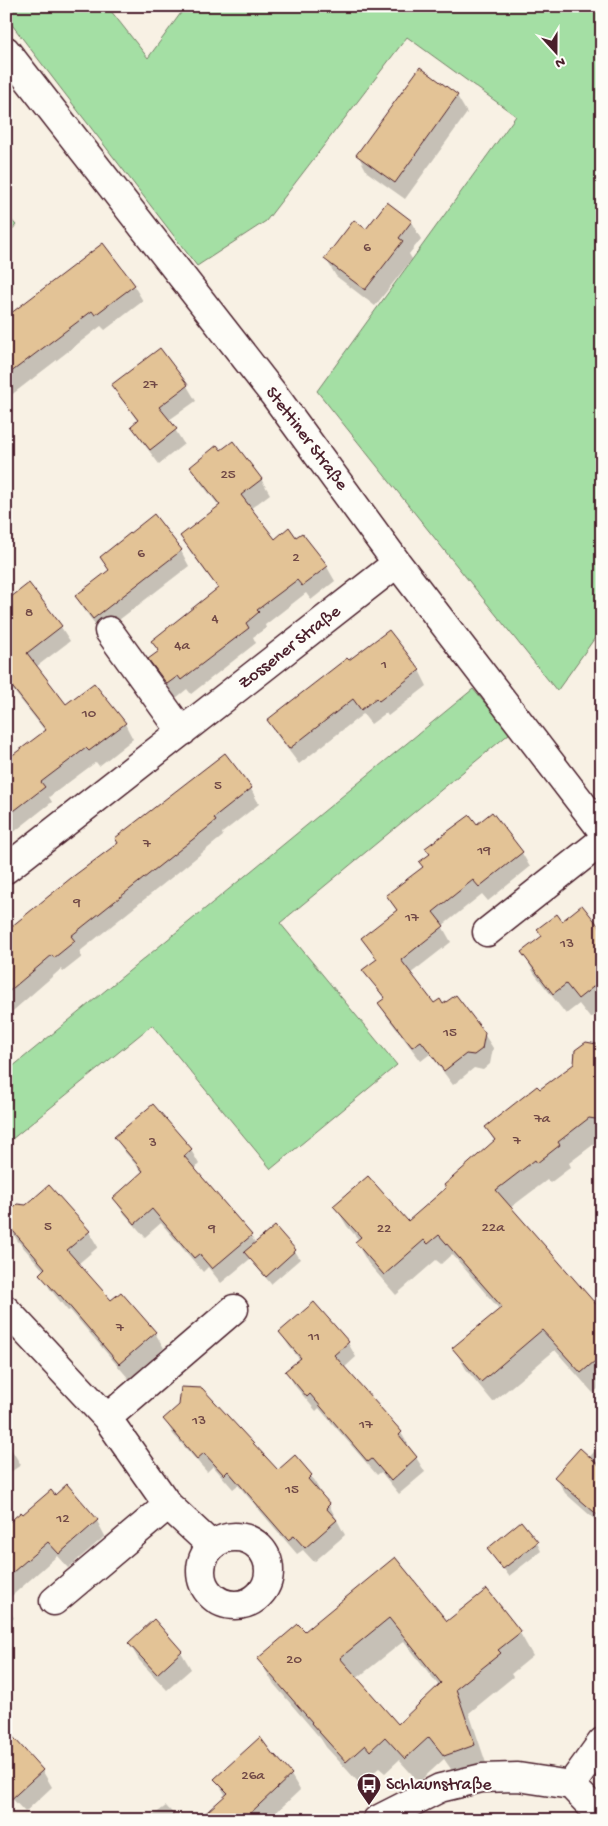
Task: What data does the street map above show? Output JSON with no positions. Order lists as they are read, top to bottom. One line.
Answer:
{"streets":{"street":["Stettiner Straße","Zossener Straße"]},"crossings":[["Stettiner Straße","Zossener Straße"]],"places":{"bus stop":["Schlaunstraße"]},"house_numbers":["6","27","25","6","2","8","4","4a","1","10","5","7","19","9","17","13","15","7a","7","3","5","22a","9","22","7","11","13","17","15","12","20","26a"],"north":"bottom"}
